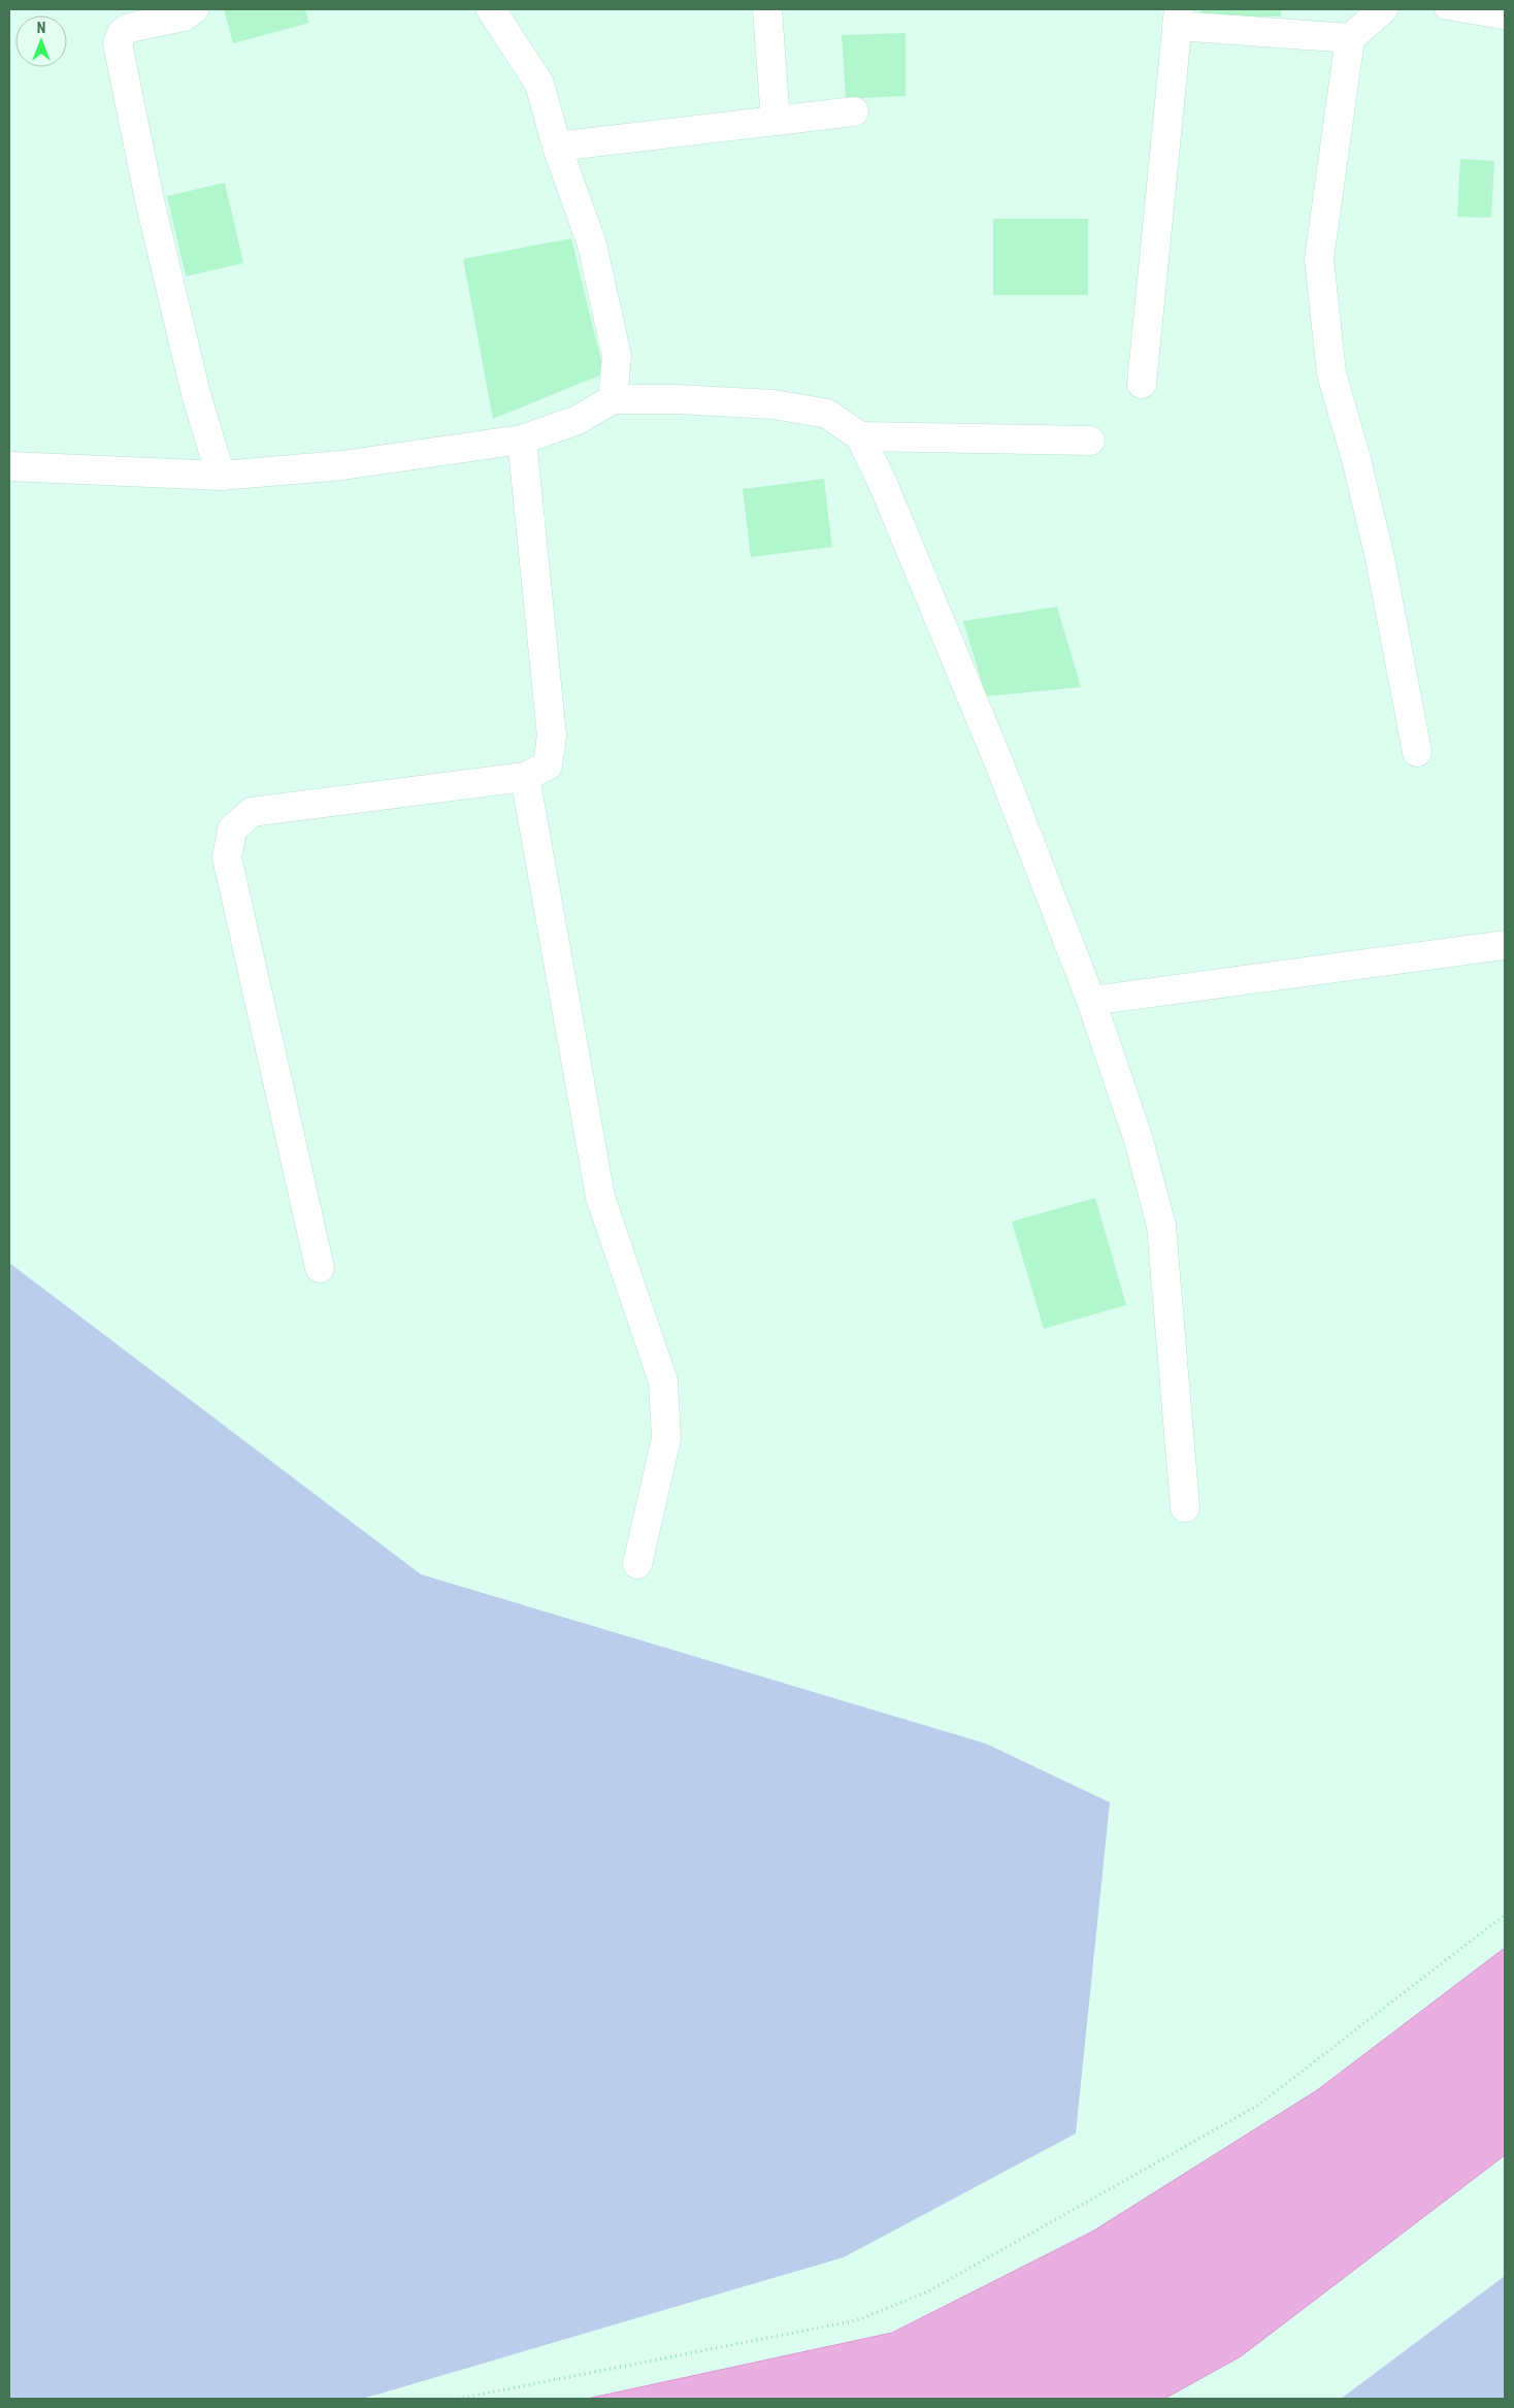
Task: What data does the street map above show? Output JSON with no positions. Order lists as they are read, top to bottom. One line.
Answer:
{"north":"top"}
